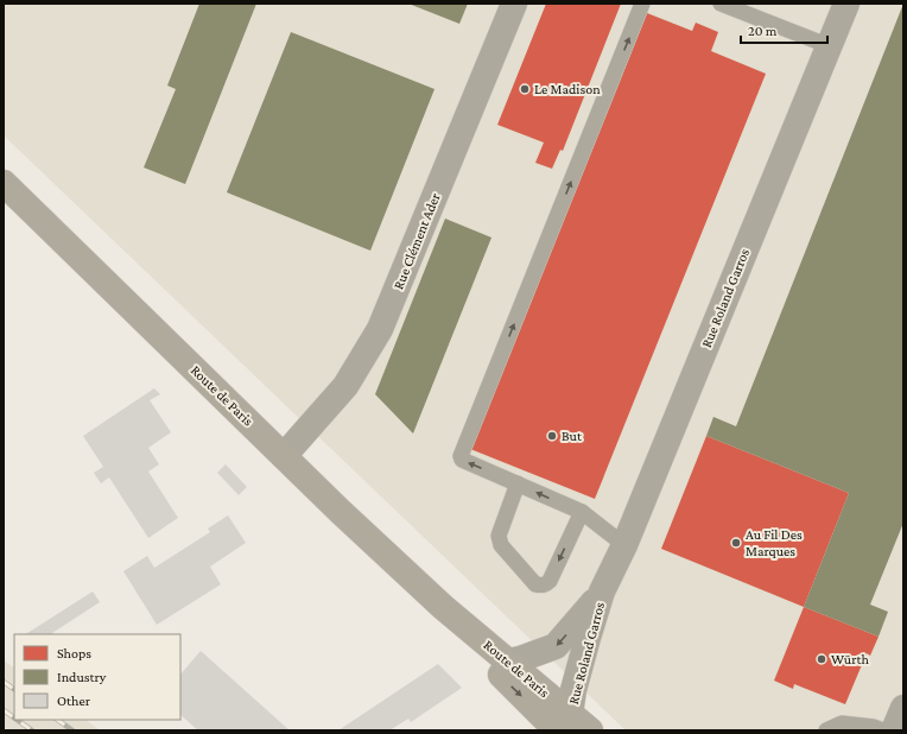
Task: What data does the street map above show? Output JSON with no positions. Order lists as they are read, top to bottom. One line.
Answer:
{"streets":{"main road":["Route de Paris"],"street":["Rue Clément Ader","Rue Roland Garros"]},"crossings":[["Rue Clément Ader","Route de Paris"],["Rue Roland Garros","Route de Paris"]],"places":["Le Madison","But","Au Fil Des Marques","Würth"],"legend":["Shops","Industry","Other"],"scale_bar":"20 m"}
